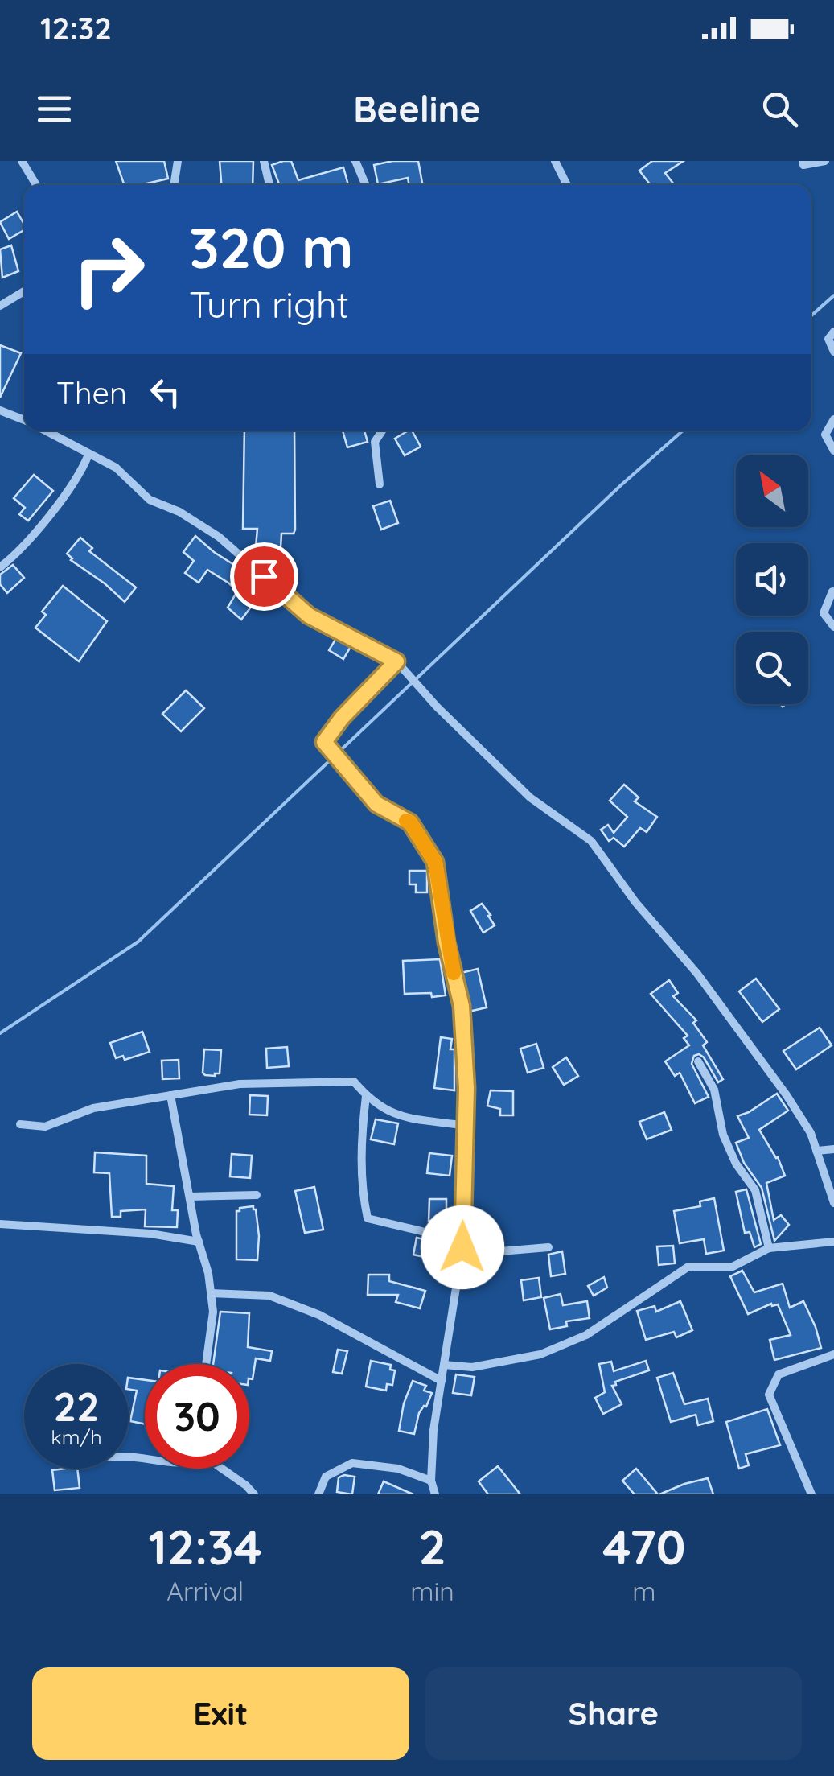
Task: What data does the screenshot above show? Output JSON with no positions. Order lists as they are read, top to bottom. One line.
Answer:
{"north":"top left","page":{"status":"12:32","header":"Beeline","turn":["320 m","Turn right"],"then":"Then","speed":"22 km/h","limit":"30","eta":["12:34","Arrival","2","min","470","m"],"buttons":["Exit","Share"]}}
